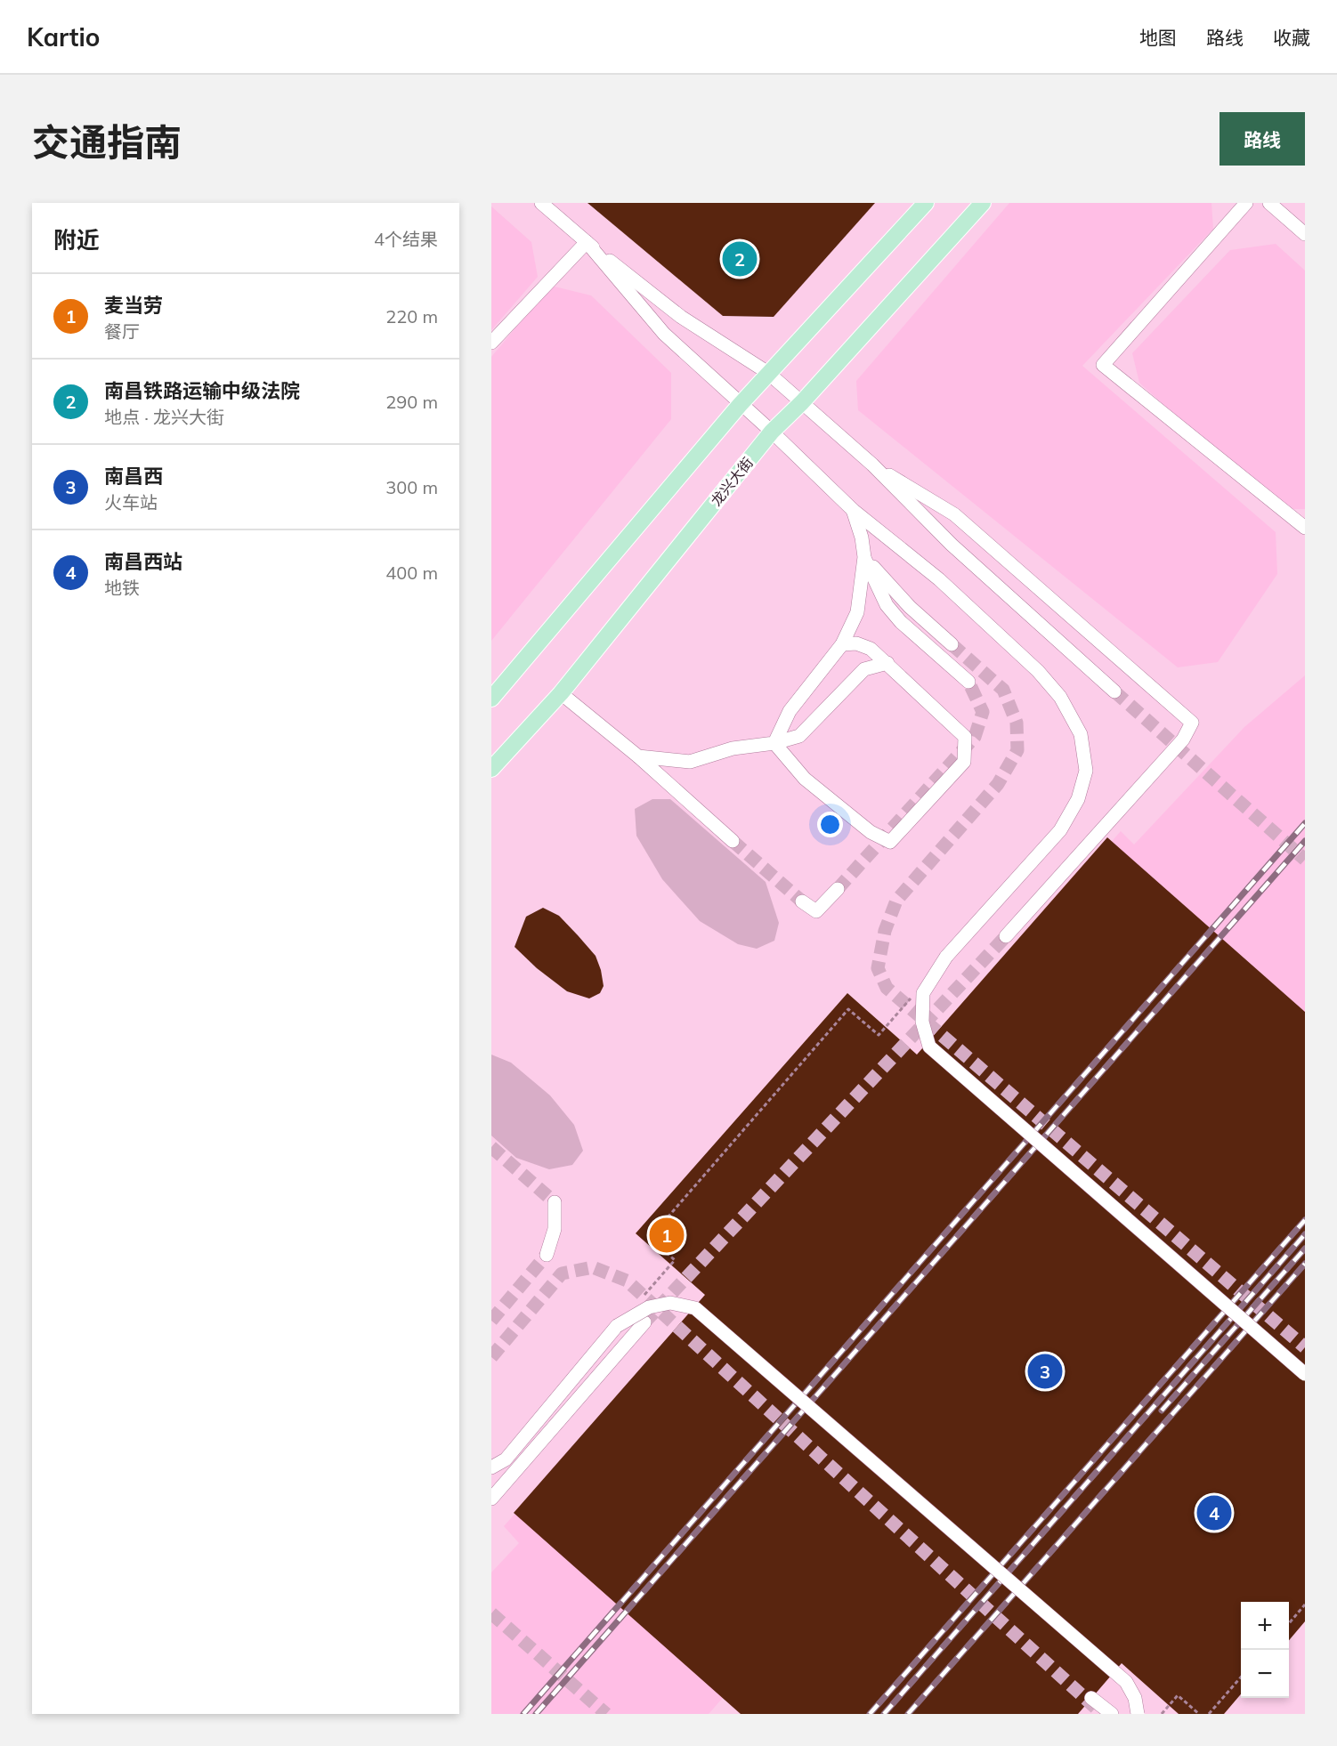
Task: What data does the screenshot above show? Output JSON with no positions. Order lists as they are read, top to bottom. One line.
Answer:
{"streets":{"main road":["龙兴大街"]},"page":{"header":"Kartio","nav":["地图","路线","收藏"],"title":"交通指南","buttons":"路线","heading":["附近","4个结果"],"pins":["2","1","3","4"],"list":[{"mark":"1","name":"麦当劳","note":"餐厅","value":"220 m"},{"mark":"2","name":"南昌铁路运输中级法院","note":"地点 · 龙兴大街","value":"290 m"},{"mark":"3","name":"南昌西","note":"火车站","value":"300 m"},{"mark":"4","name":"南昌西站","note":"地铁","value":"400 m"}],"map_buttons":["+","−"]}}
